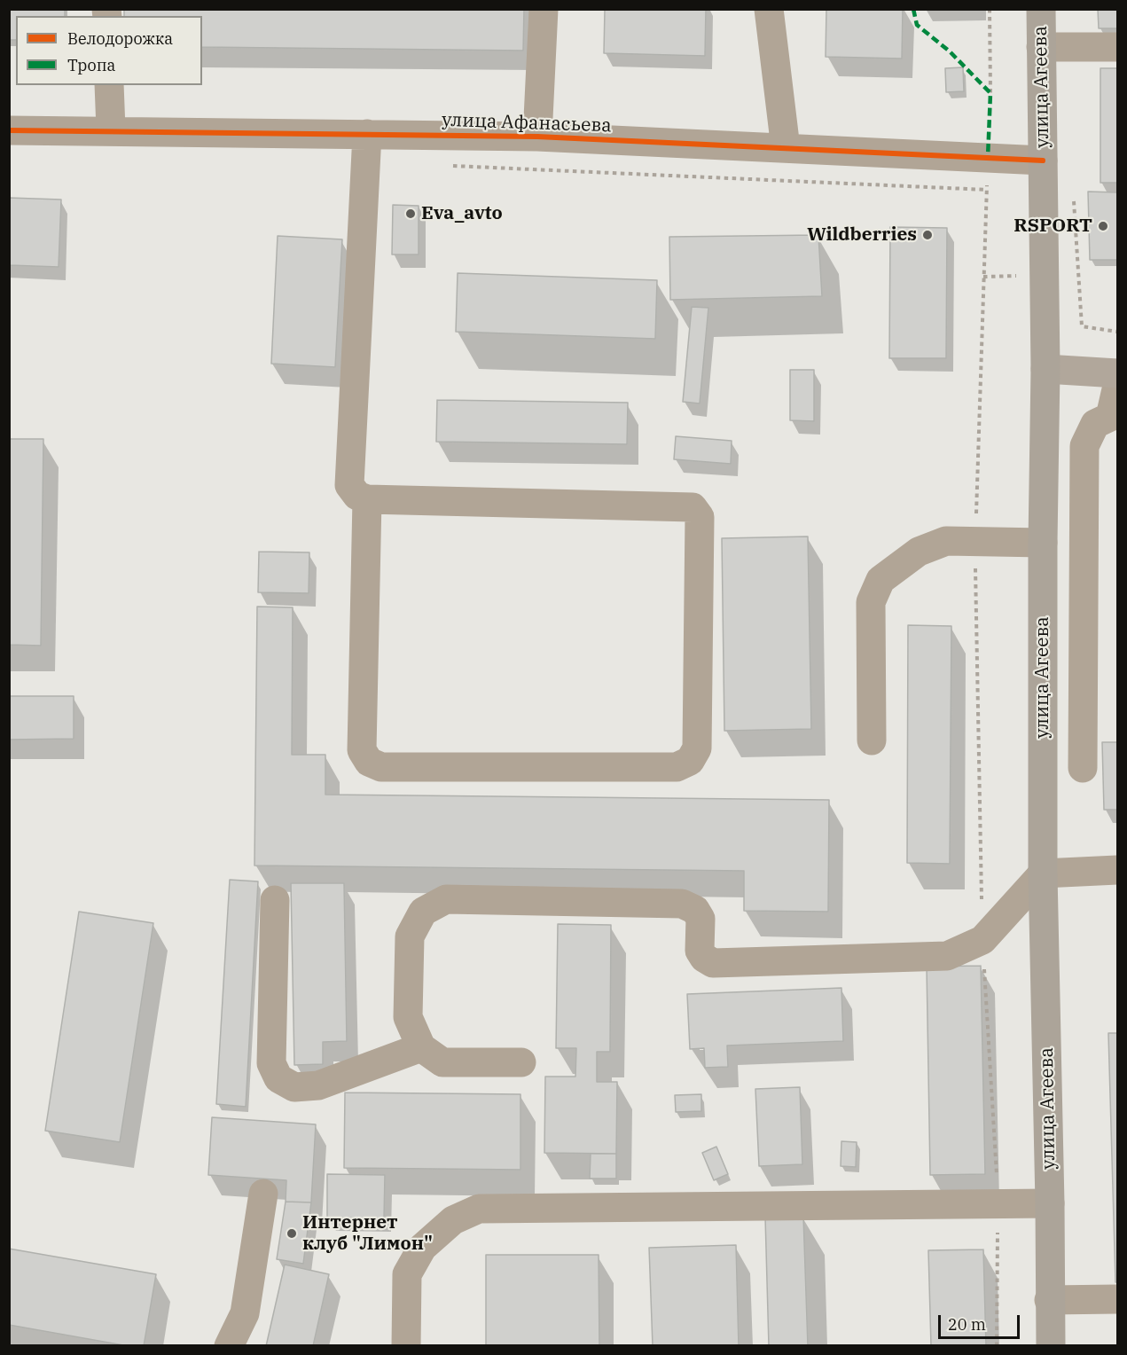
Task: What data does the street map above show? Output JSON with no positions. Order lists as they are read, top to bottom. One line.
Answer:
{"streets":{"highway":["улица Агеева"],"street":["улица Афанасьева"]},"crossings":[["улица Агеева","улица Афанасьева"]],"places":["Eva_avto","RSPORT","Wildberries","Интернет клуб \"Лимон\""],"legend":["Велодорожка","Тропа"],"scale_bar":"20 m"}
